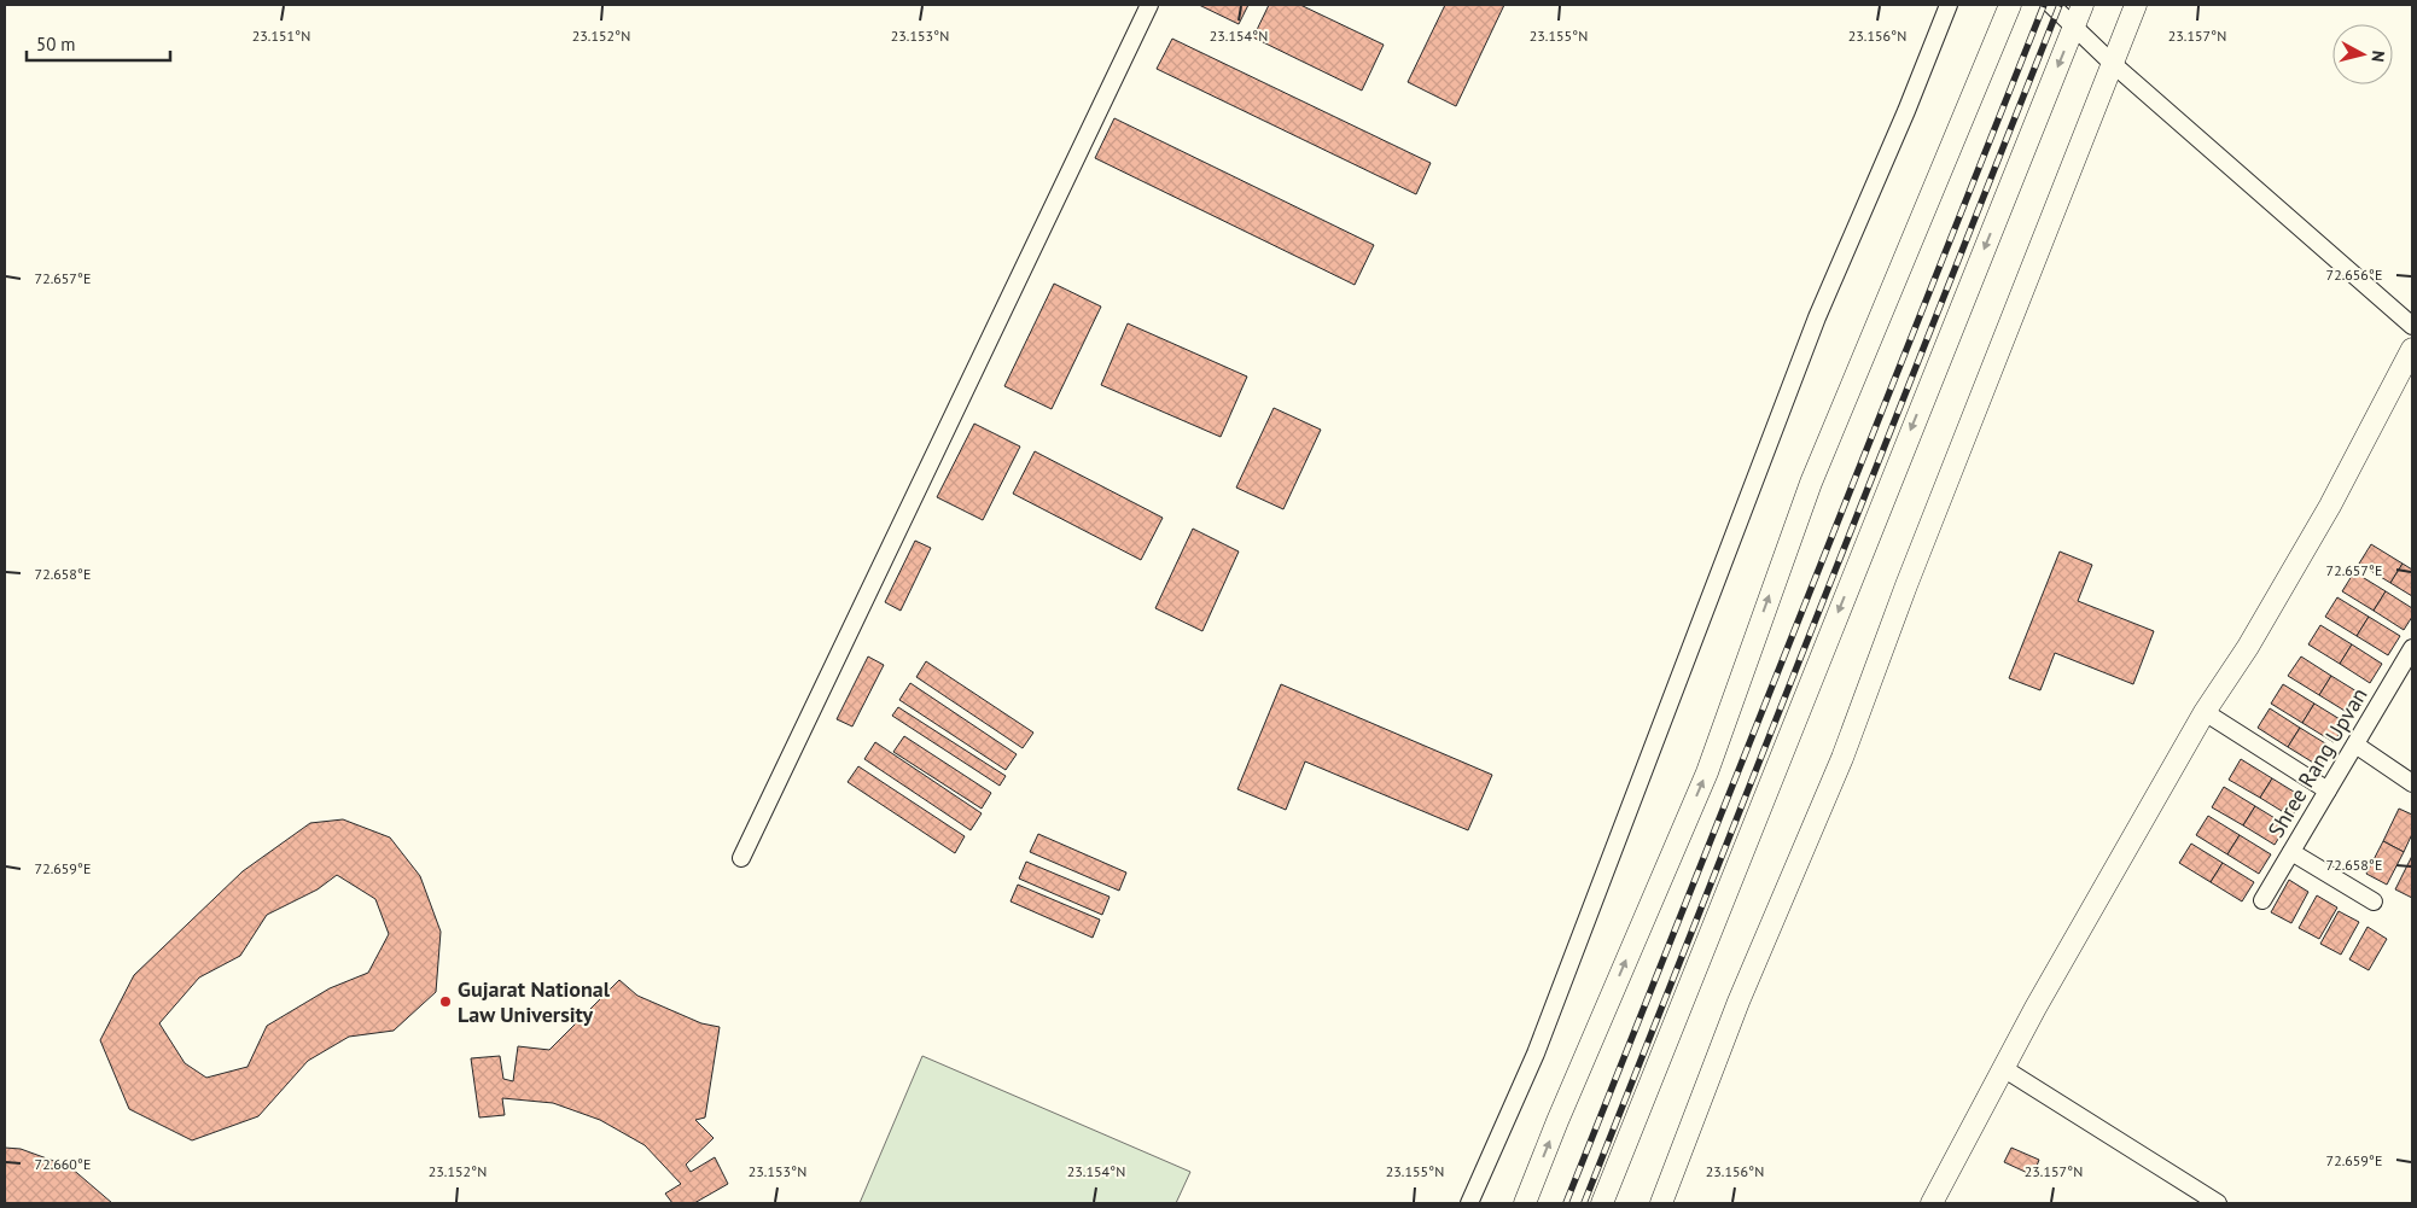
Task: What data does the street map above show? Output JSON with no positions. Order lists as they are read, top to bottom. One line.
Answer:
{"streets":{"street":["Shree Rang Upvan"]},"places":["Gujarat National Law University"],"scale_bar":"50 m","north":"right","coordinates":["23.151°N","23.152°N","23.153°N","23.154°N","23.155°N","23.156°N","23.157°N","72.656°E","72.657°E","72.658°E","72.659°E","72.660°E"]}
